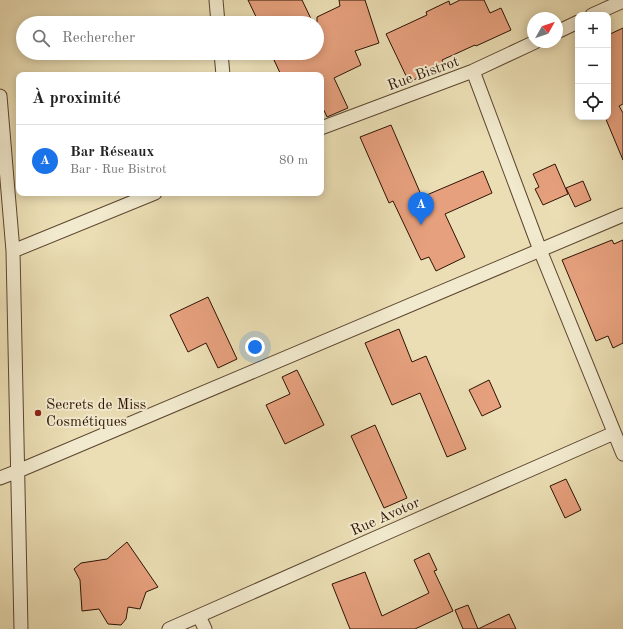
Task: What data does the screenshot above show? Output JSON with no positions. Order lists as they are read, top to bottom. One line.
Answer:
{"streets":{"street":["Rue Bistrot","Rue Avotor"]},"places":["Secrets de Miss Cosmétiques"],"north":"top right","page":{"map_buttons":["+","−"],"search":"Rechercher","heading":"À proximité","list":[{"mark":"A","name":"Bar Réseaux","note":"Bar · Rue Bistrot","value":"80 m"}],"pins":"A"}}
